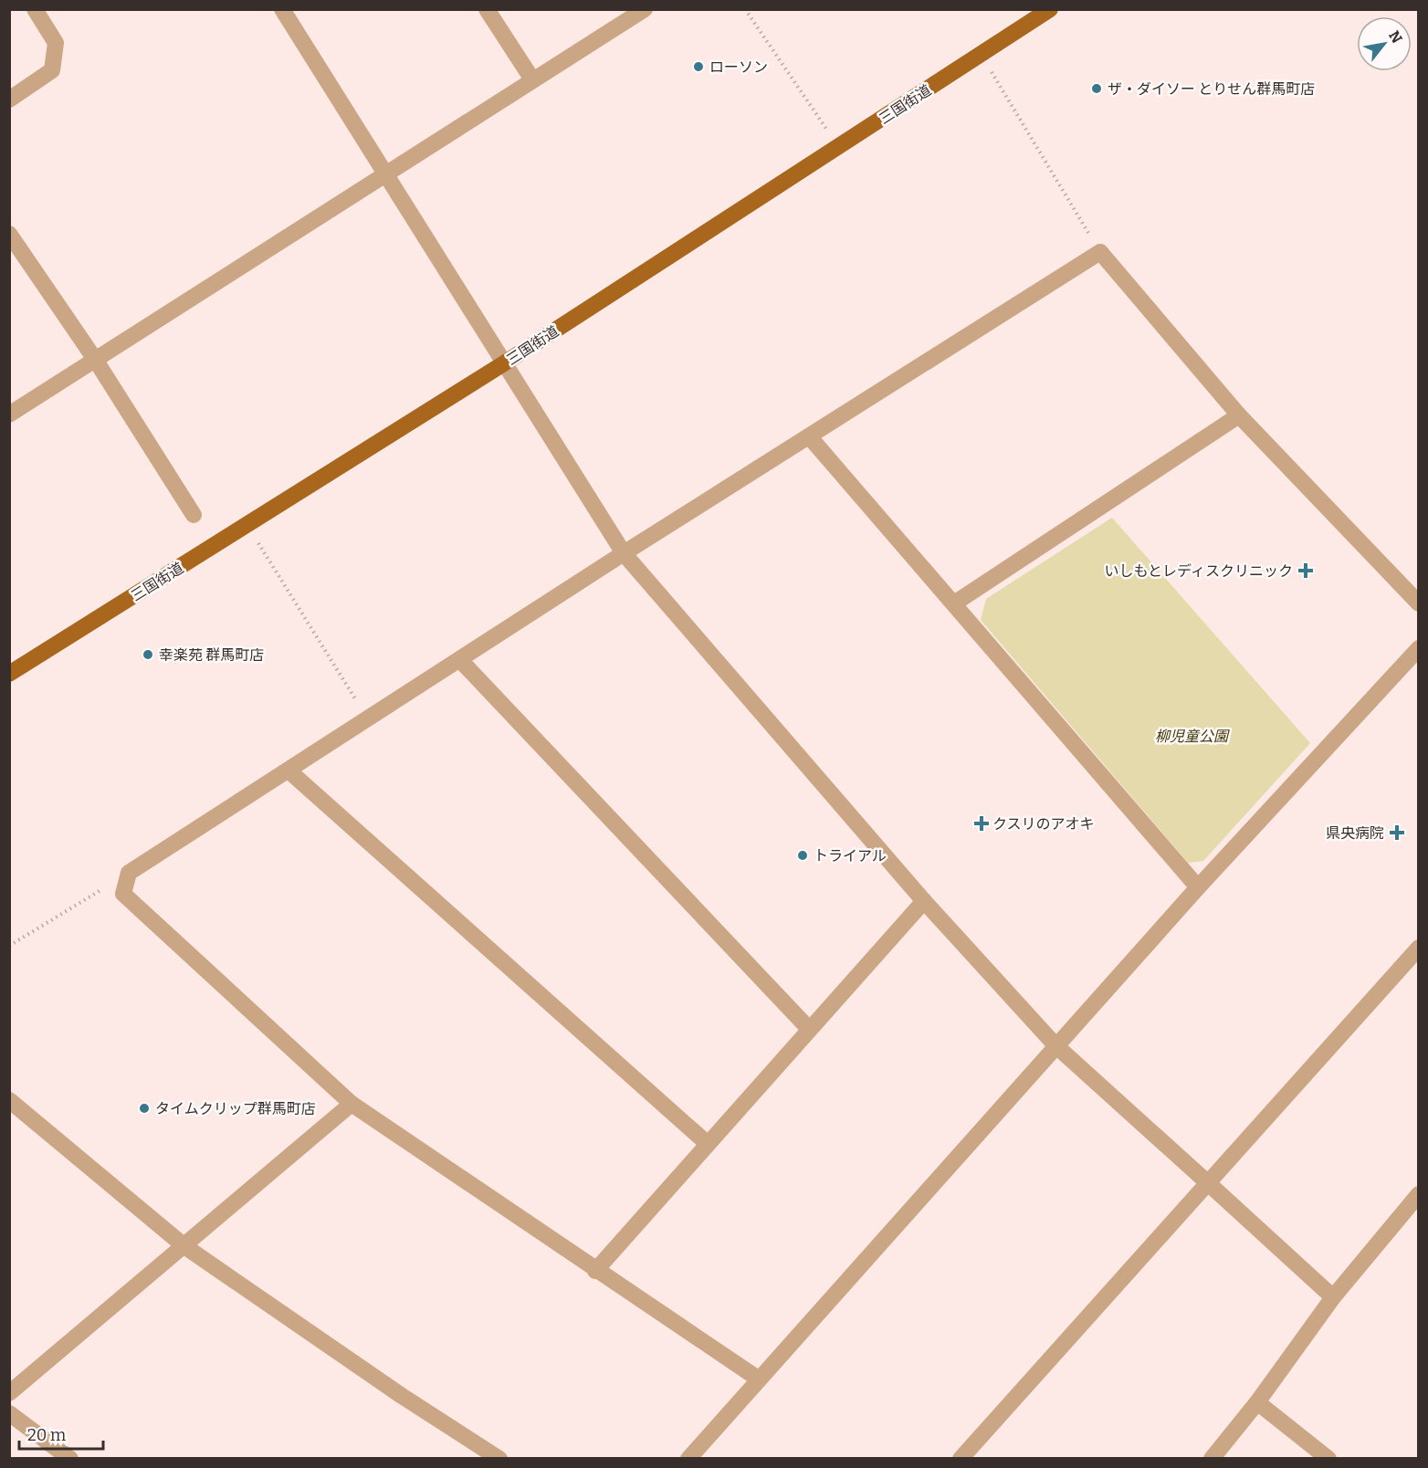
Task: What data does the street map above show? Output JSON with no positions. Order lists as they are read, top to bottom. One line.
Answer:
{"streets":{"main road":["三国街道"]},"parks":["柳児童公園"],"places":{"other":["ローソン","ザ・ダイソー とりせん群馬町店","幸楽苑 群馬町店","トライアル","タイムクリップ群馬町店"],"health":["いしもとレディスクリニック","クスリのアオキ","県央病院"]},"scale_bar":"20 m","north":"top right"}
